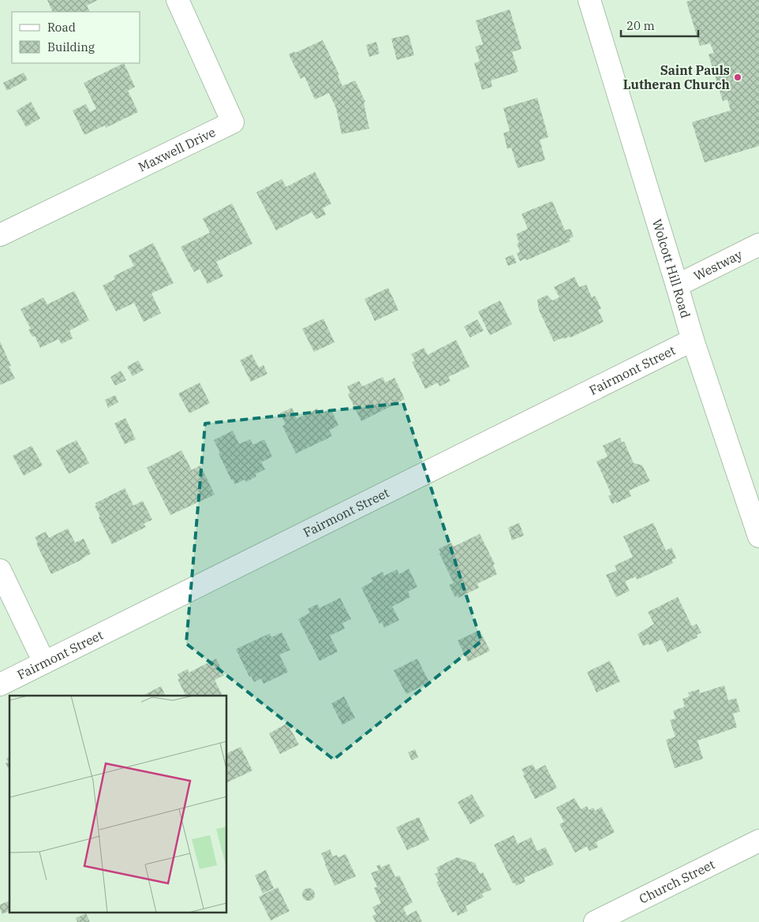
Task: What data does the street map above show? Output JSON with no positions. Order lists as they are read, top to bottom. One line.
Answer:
{"streets":{"street":["Maxwell Drive","Westway","Wolcott Hill Road","Fairmont Street","Church Street"]},"crossings":[["Westway","Wolcott Hill Road"],["Wolcott Hill Road","Fairmont Street"]],"places":["Saint Pauls Lutheran Church"],"legend":["Road","Building"],"scale_bar":"20 m"}
